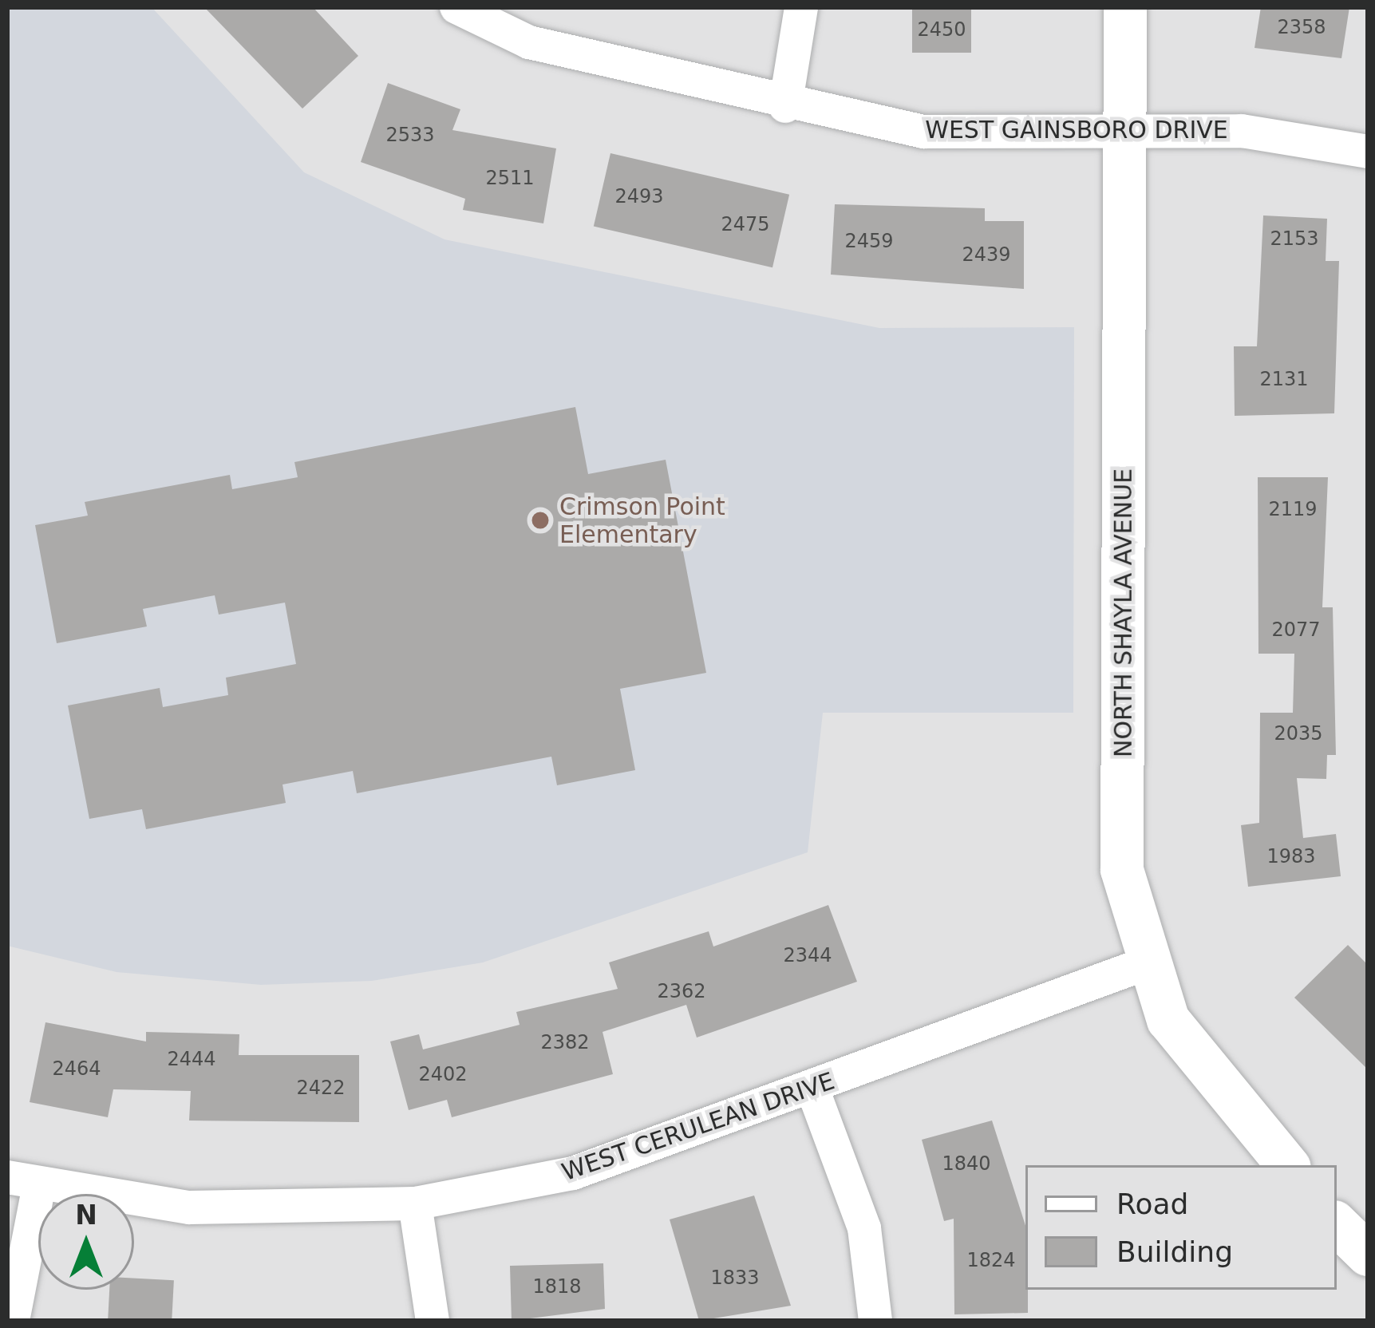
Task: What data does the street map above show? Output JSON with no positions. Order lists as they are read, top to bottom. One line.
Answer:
{"streets":{"street":["WEST GAINSBORO DRIVE","NORTH SHAYLA AVENUE","WEST CERULEAN DRIVE"]},"crossings":[["WEST GAINSBORO DRIVE","NORTH SHAYLA AVENUE"],["NORTH SHAYLA AVENUE","WEST CERULEAN DRIVE"]],"places":["Crimson Point Elementary"],"house_numbers":["2358","2450","2533","2511","2493","2475","2153","2459","2439","2131","2119","2077","2035","1983","2344","2362","2382","2444","2464","2402","2422","1840","1824","1833","1818"],"legend":["Road","Building"],"north":"top"}
